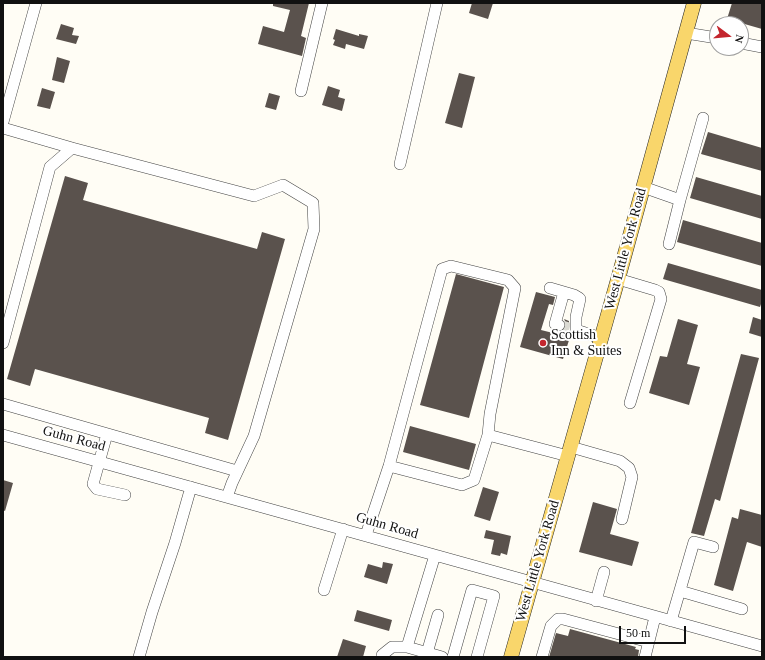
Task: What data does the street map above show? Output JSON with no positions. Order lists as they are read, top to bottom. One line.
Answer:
{"streets":{"main road":["West Little York Road"],"street":["Guhn Road"]},"crossings":[["West Little York Road","Guhn Road"]],"places":["Scottish Inn & Suites"],"scale_bar":"50 m","north":"right"}
